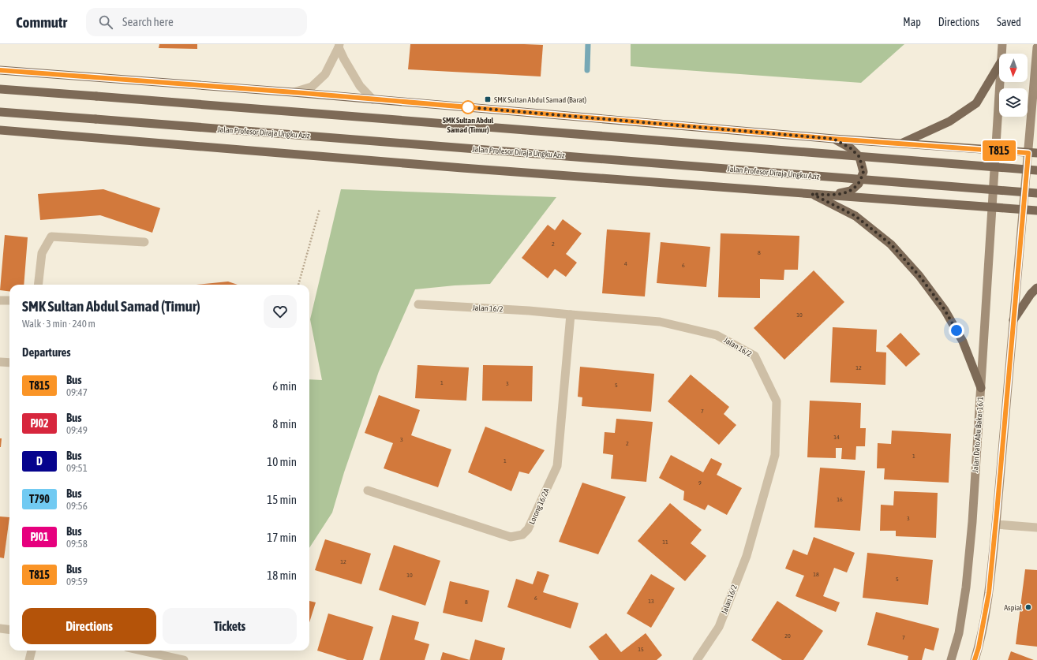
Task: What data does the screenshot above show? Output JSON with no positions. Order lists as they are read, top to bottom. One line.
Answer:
{"streets":{"main road":["Jalan Profesor Diraja Ungku Aziz","Jalan Dato Abu Bakar 16/1"],"street":["Jalan 16/2","Lorong 16/2A"]},"crossings":[["Jalan 16/2","Lorong 16/2A"]],"places":{"transit":["SMK Sultan Abdul Samad (Barat)"],"other":["SMK Sultan Abdul Samad (Timur)","Aspial"]},"lines":["bus line T815"],"house_numbers":["2","8","4","6","10","12","1","3","5","7","14","3","2","1","1","9","16","3","11","12","18","10","5","6","13","8","20","7","15"],"north":"bottom","page":{"header":"Commutr","search":"Search here","nav":["Map","Directions","Saved"],"on_map":"T815","heading":[["SMK Sultan Abdul Samad (Timur)","Walk · 3 min · 240 m"],"Departures"],"list":[{"mark":"T815","name":"Bus","note":"09:47","value":"6 min"},{"mark":"PJ02","name":"Bus","note":"09:49","value":"8 min"},{"mark":"D","name":"Bus","note":"09:51","value":"10 min"},{"mark":"T790","name":"Bus","note":"09:56","value":"15 min"},{"mark":"PJ01","name":"Bus","note":"09:58","value":"17 min"},{"mark":"T815","name":"Bus","note":"09:59","value":"18 min"}],"buttons":["Directions","Tickets"]}}
